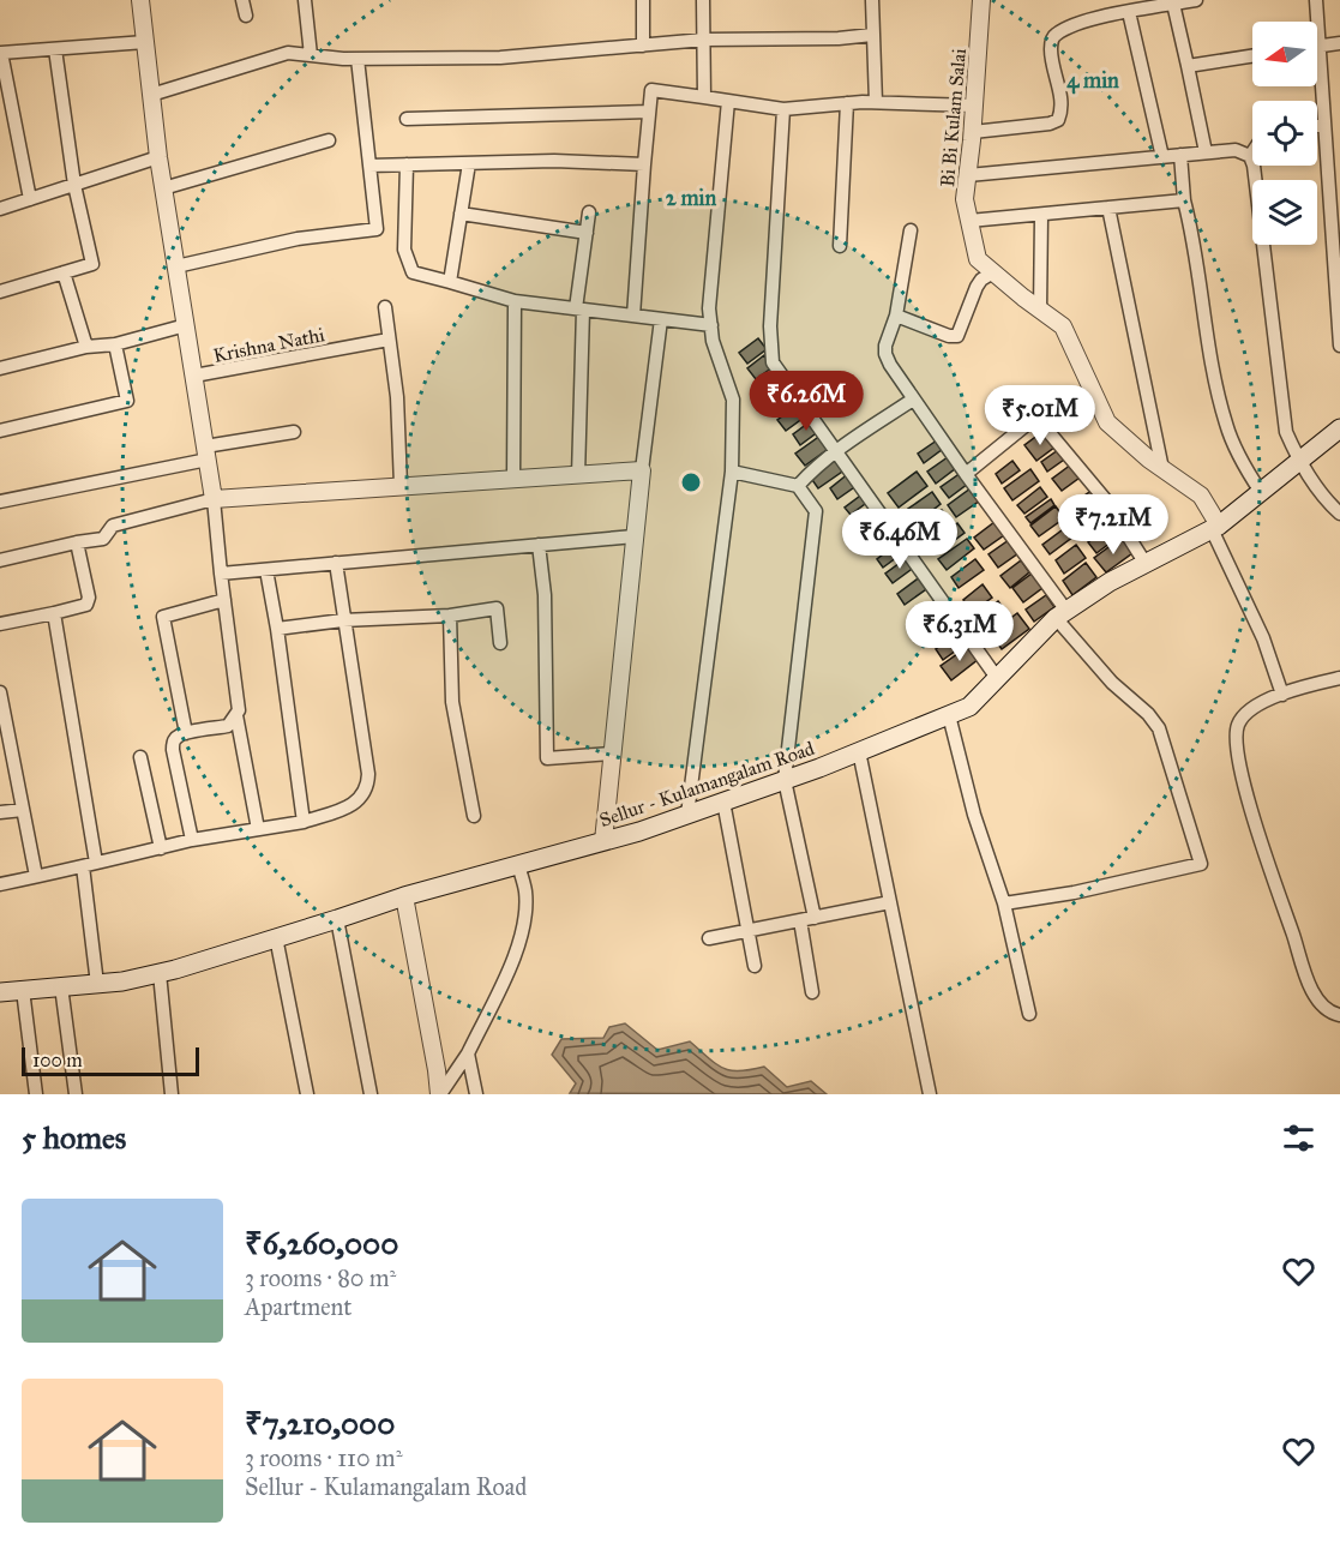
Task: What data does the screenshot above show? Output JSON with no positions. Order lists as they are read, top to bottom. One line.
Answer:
{"streets":{"main road":["Sellur - Kulamangalam Road"],"street":["Bi Bi Kulam Salai","Krishna Nathi"]},"crossings":[["Bi Bi Kulam Salai","Sellur - Kulamangalam Road"]],"scale_bar":"100 m","north":"left","page":{"price":["₹6.26M","₹5.01M","₹7.21M","₹6.46M","₹6.31M"],"scale":"100 m","heading":"5 homes","list":[{"name":"₹6,260,000","note":"3 rooms · 80 m² · Apartment"},{"name":"₹7,210,000","note":"3 rooms · 110 m² · Sellur - Kulamangalam Road"}]},"rings":["4 min","2 min"]}
